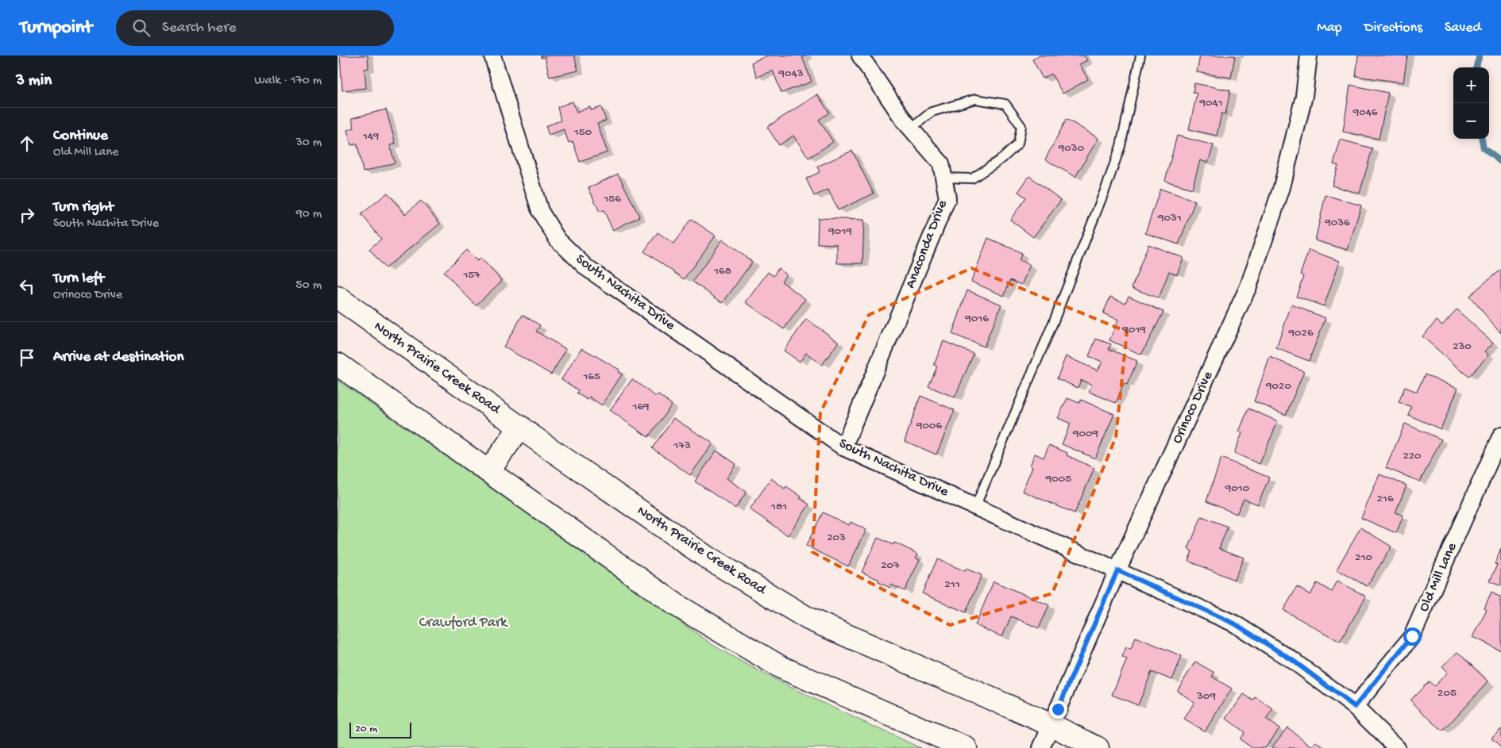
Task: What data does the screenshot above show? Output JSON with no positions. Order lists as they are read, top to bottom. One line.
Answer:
{"streets":{"main road":["North Prairie Creek Road"],"street":["Anaconda Drive","South Nachita Drive","Orinoco Drive","Old Mill Lane"]},"crossings":[["Anaconda Drive","South Nachita Drive"],["South Nachita Drive","Orinoco Drive"],["South Nachita Drive","Old Mill Lane"],["North Prairie Creek Road","Orinoco Drive"]],"parks":["Crawford Park"],"house_numbers":["9043","9041","9046","150","149","9030","156","9031","9036","9019","168","157","9016","9019","9026","230","165","9020","169","9006","9009","173","220","9005","9010","216","181","203","210","207","211","205","309"],"scale_bar":"20 m","page":{"header":"Turnpoint","search":"Search here","nav":["Map","Directions","Saved"],"heading":["3 min","Walk · 170 m"],"map_buttons":["+","−"],"list":[["Continue","Old Mill Lane","30 m"],["Turn right","South Nachita Drive","90 m"],["Turn left","Orinoco Drive","50 m"],"Arrive at destination"],"scale":"20 m"}}
